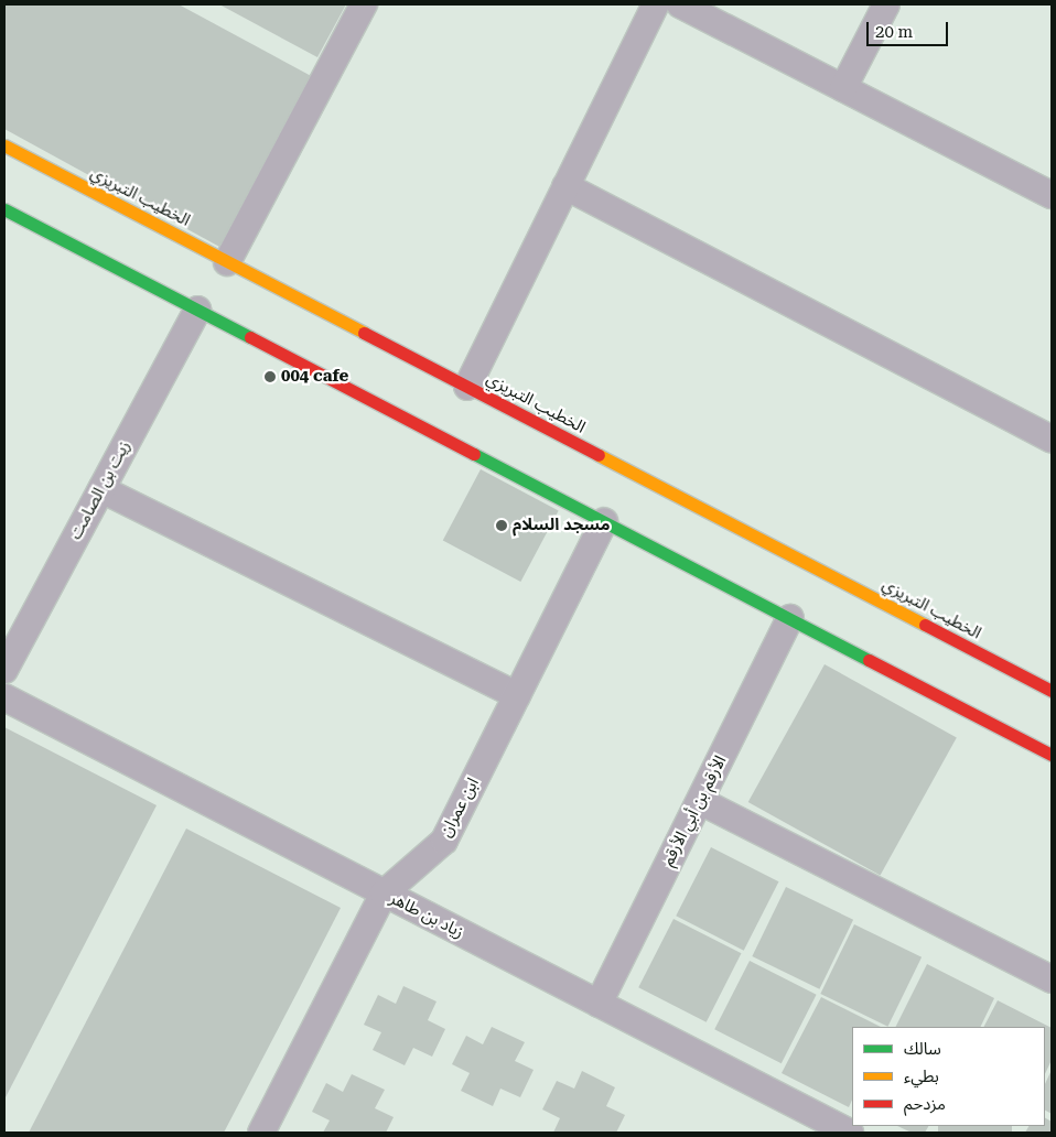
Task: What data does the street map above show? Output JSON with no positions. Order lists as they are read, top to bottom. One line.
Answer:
{"streets":{"street":["الخطيب التبريزي","زيت بن الصامت","ابن عمران","الأرقم بن أبي الأرقم","زياد بن طاهر"]},"crossings":[["ابن عمران","زياد بن طاهر"],["الأرقم بن أبي الأرقم","زياد بن طاهر"]],"places":["004 cafe","مسجد السلام"],"legend":["سالك","بطيء","مزدحم"],"scale_bar":"20 m"}
